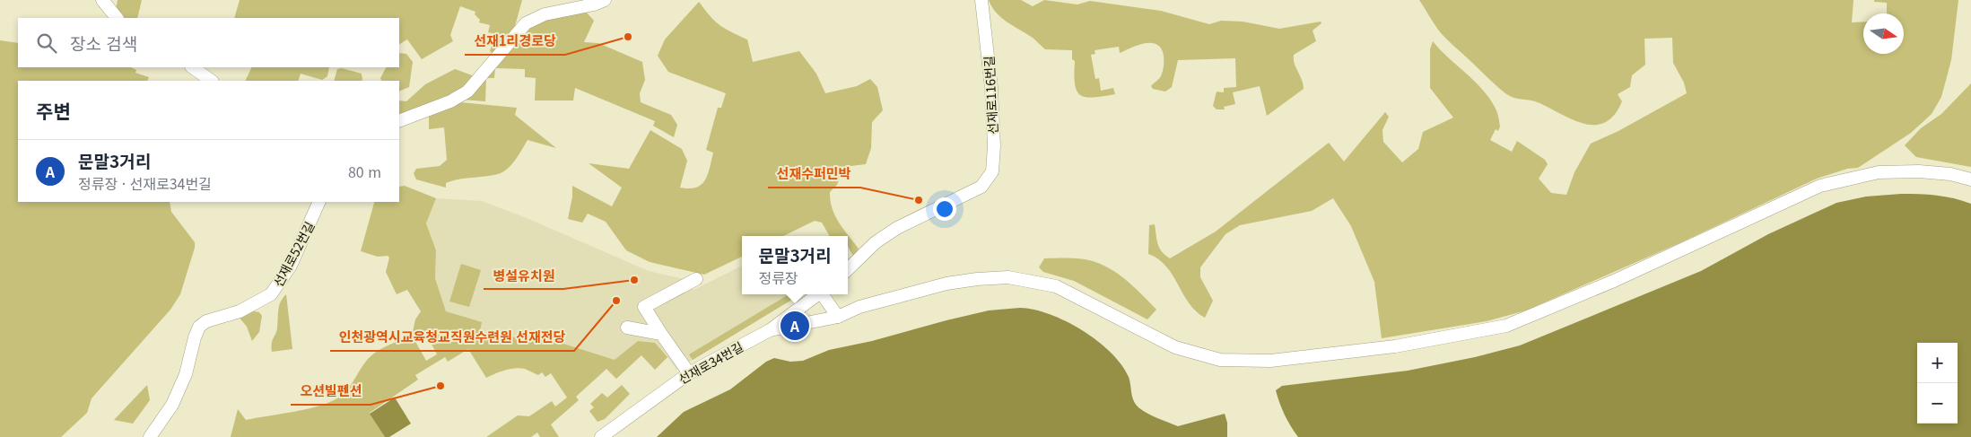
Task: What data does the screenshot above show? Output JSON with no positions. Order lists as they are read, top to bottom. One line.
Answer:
{"streets":{"street":["선재로116번길","선재로52번길","선재로34번길"]},"places":["선재1리경로당","선재수퍼민박","병설유치원","인천광역시교육청교직원수련원 선재전당","오션빌펜션"],"north":"right","page":{"search":"장소 검색","heading":"주변","list":[{"mark":"A","name":"문말3거리","note":"정류장 · 선재로34번길","value":"80 m"}],"popup":["문말3거리","정류장"],"pins":"A","map_buttons":["+","−"]}}
